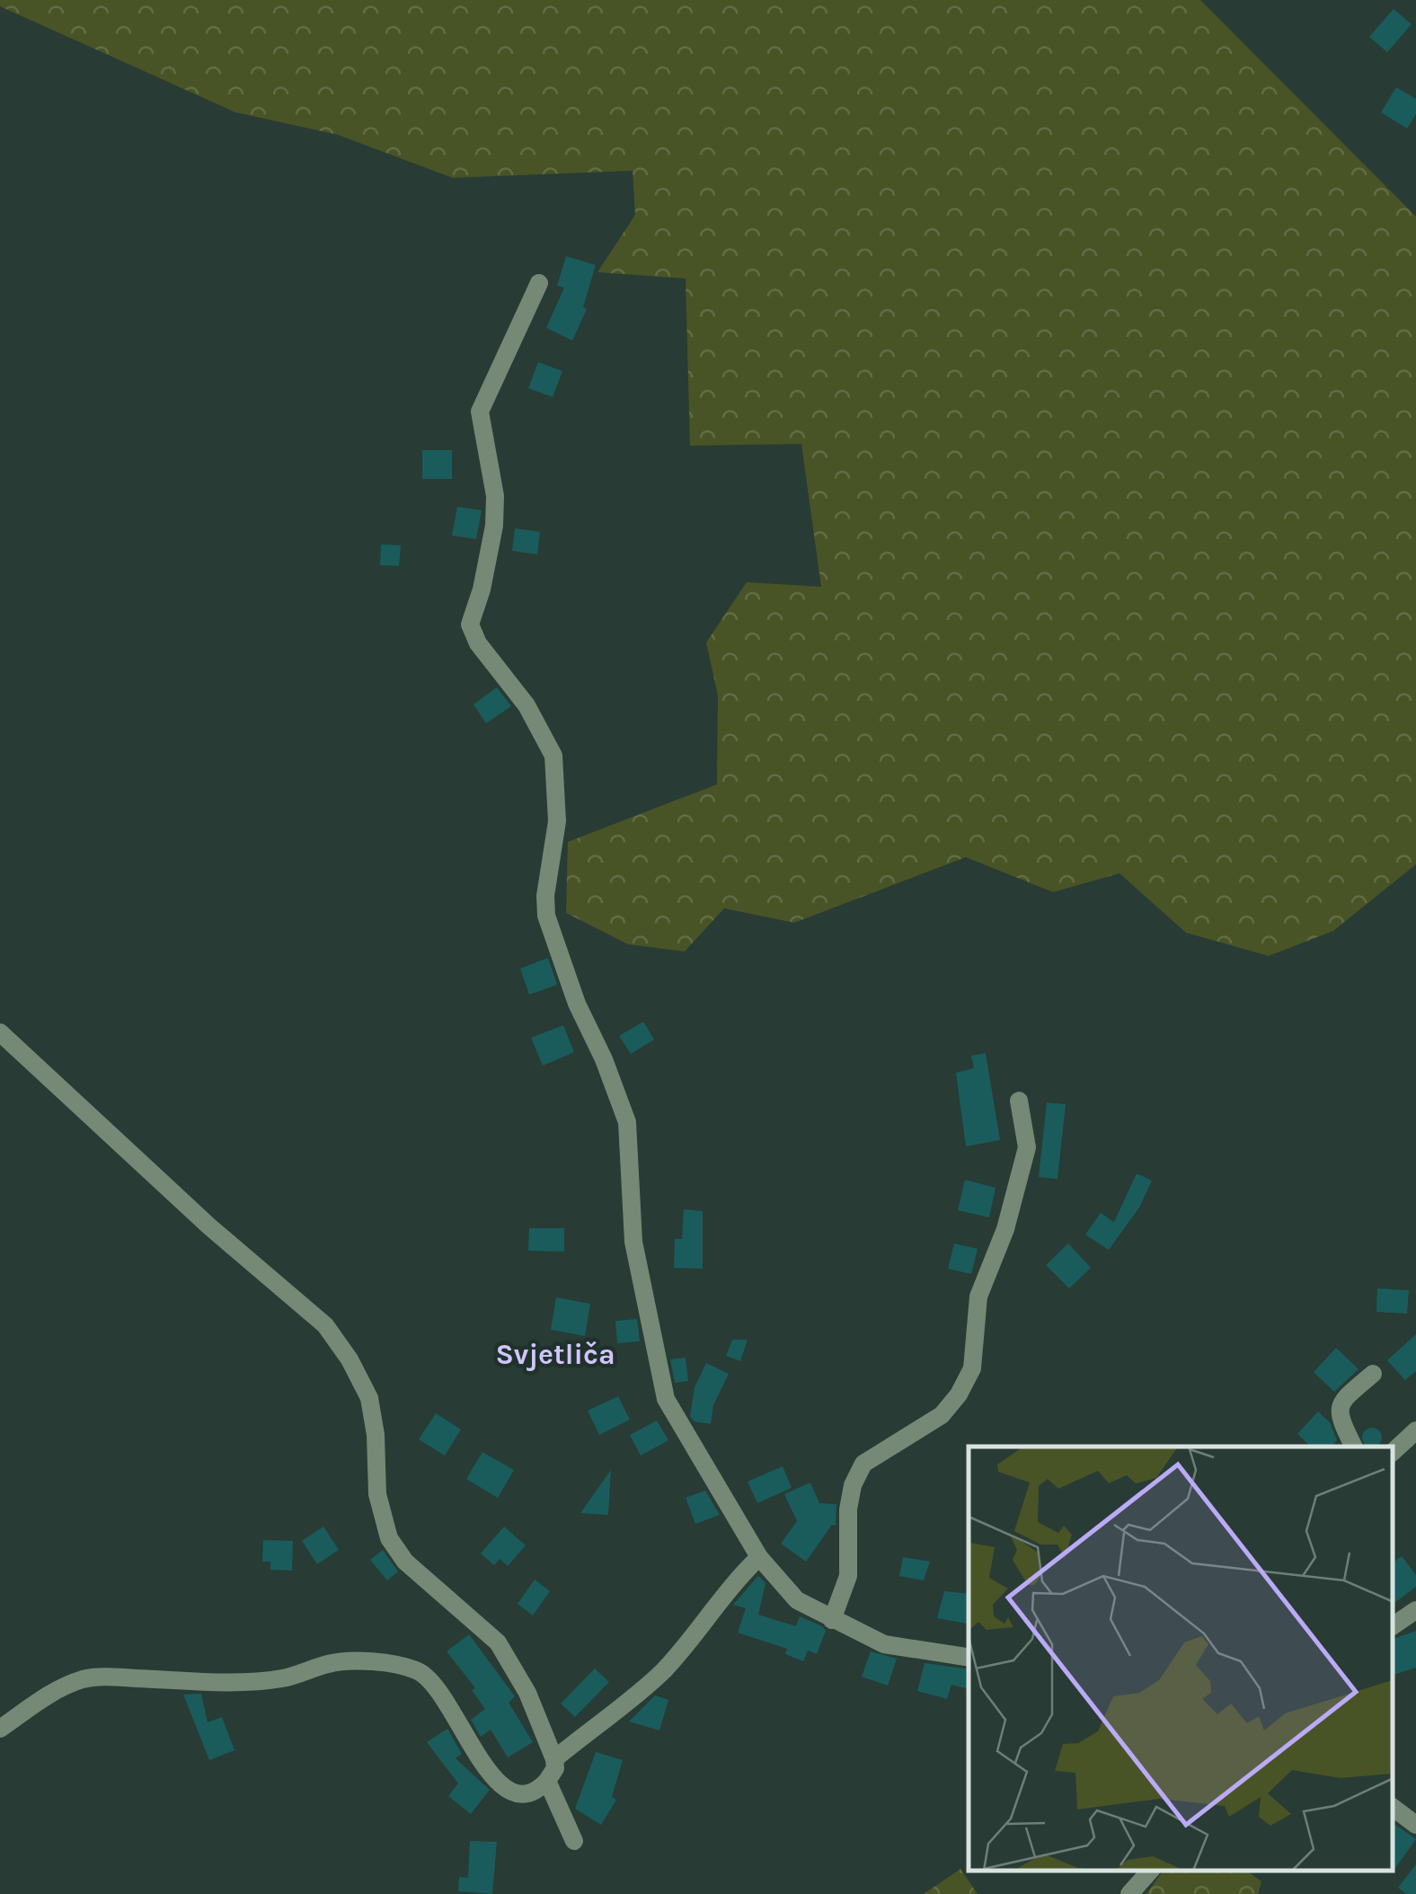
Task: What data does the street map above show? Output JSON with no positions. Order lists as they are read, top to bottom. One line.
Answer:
{"districts":["Svjetliča"]}
